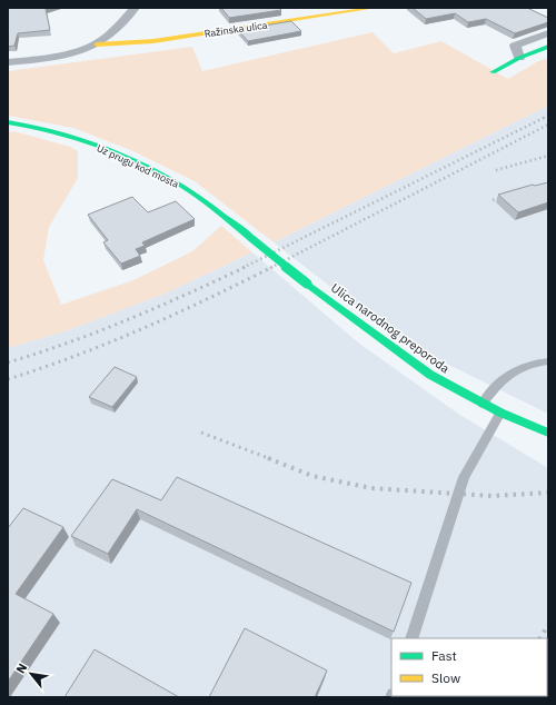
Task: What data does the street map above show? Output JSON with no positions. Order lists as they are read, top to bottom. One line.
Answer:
{"streets":{"street":["Ražinska ulica","Uz prugu kod mosta","Ulica narodnog preporoda"]},"crossings":[["Uz prugu kod mosta","Ulica narodnog preporoda"]],"legend":["Fast","Slow"],"north":"top left"}
